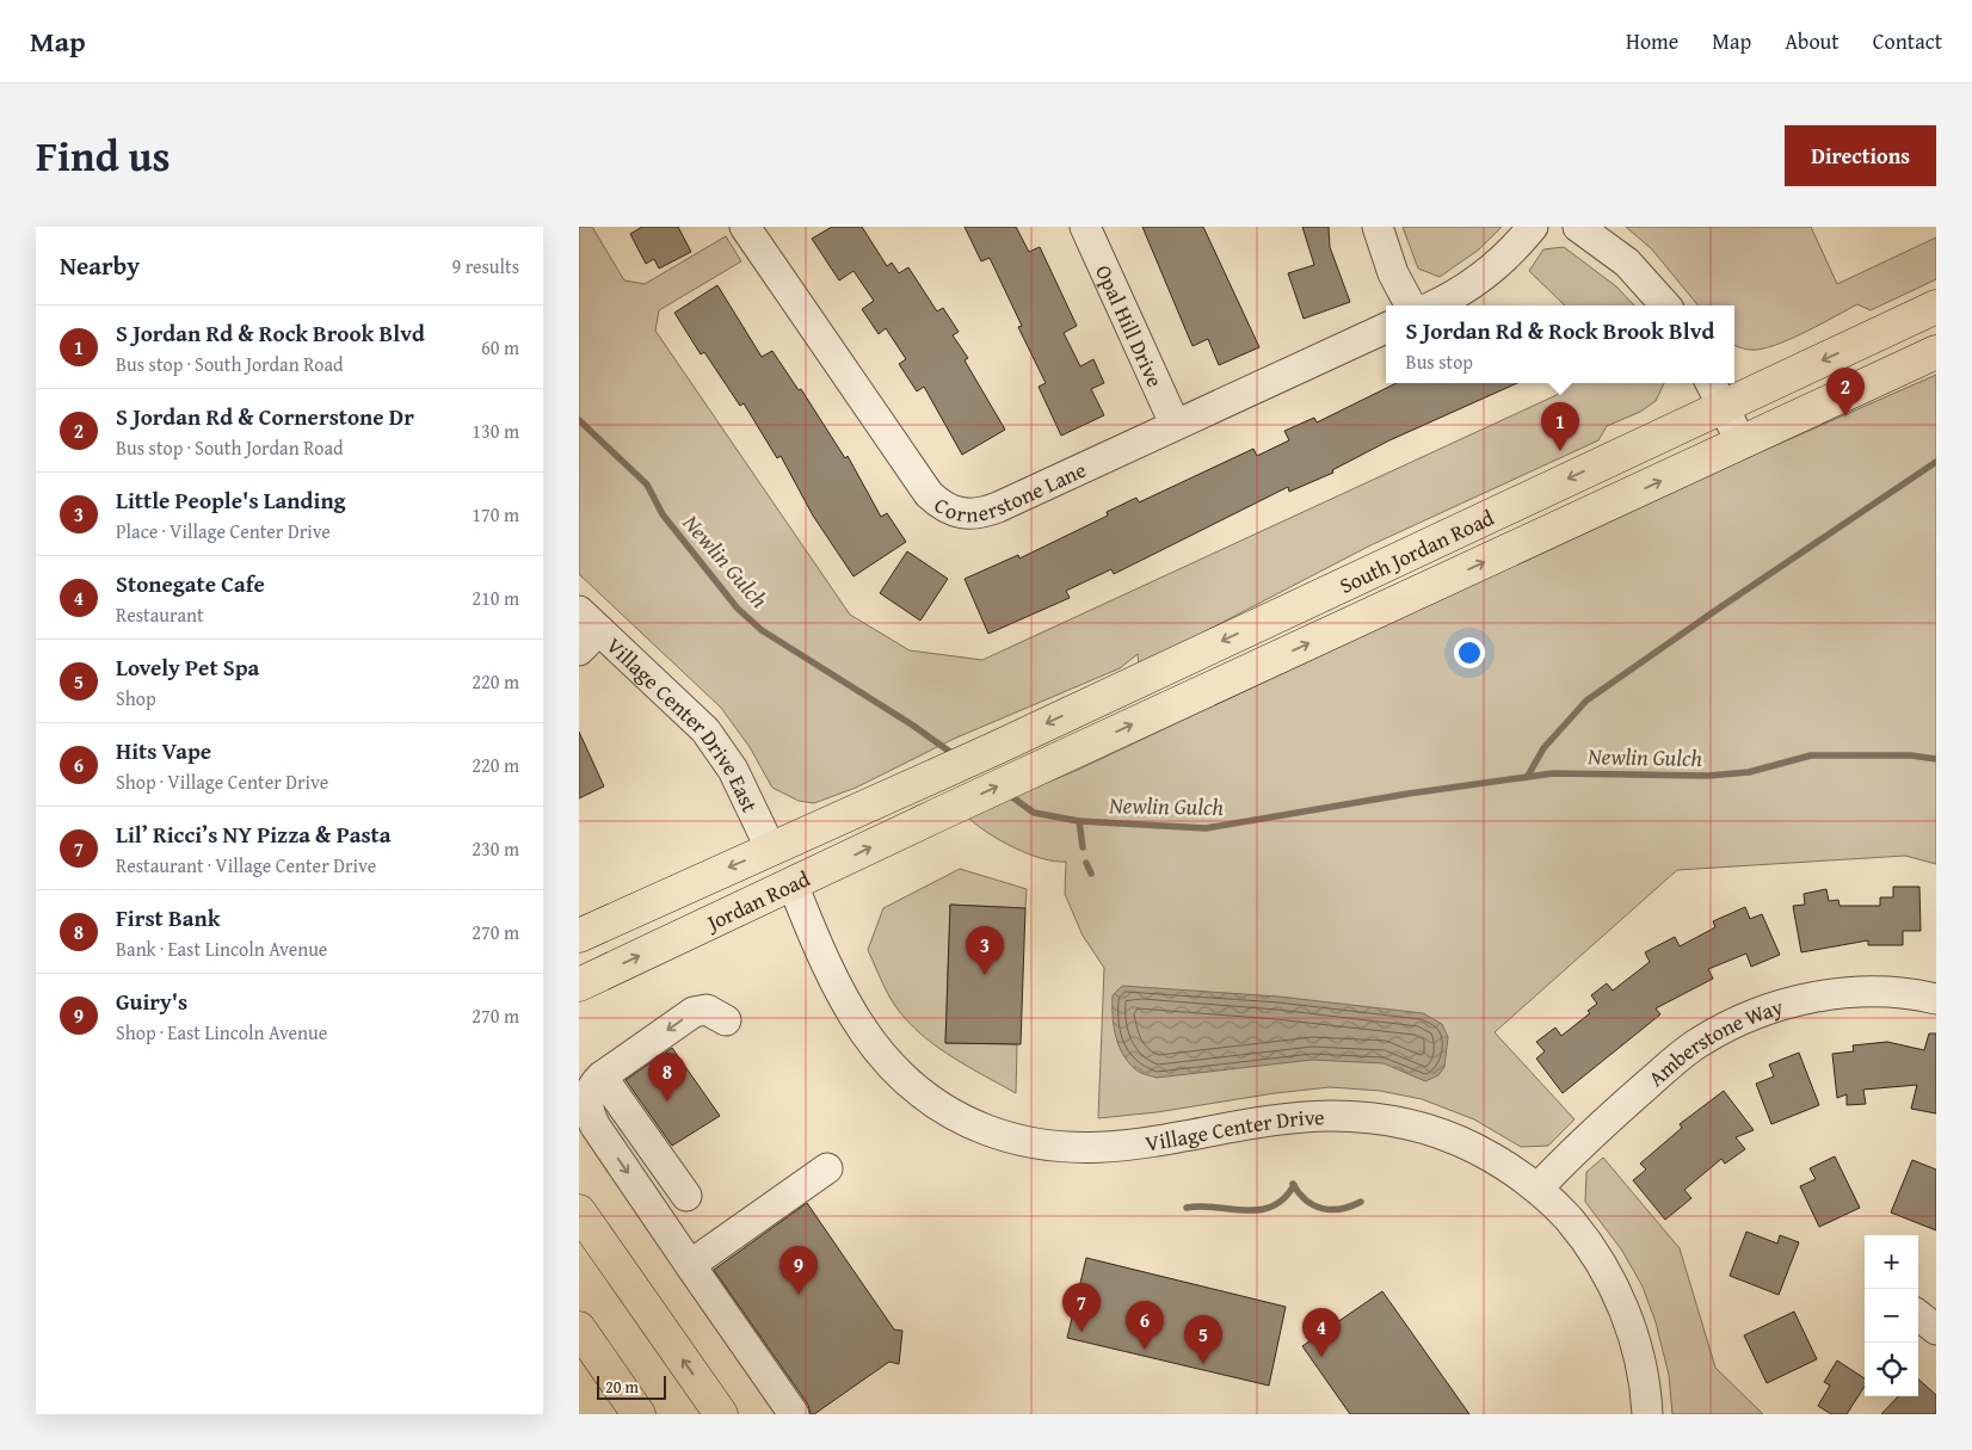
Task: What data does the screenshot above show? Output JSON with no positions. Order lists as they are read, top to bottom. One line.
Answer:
{"streets":{"main road":["South Jordan Road","Jordan Road"],"street":["Opal Hill Drive","Cornerstone Lane","Village Center Drive East","Amberstone Way","Village Center Drive"]},"crossings":[["Opal Hill Drive","Cornerstone Lane"],["South Jordan Road","Jordan Road"],["Village Center Drive East","Jordan Road"],["Jordan Road","Village Center Drive"],["Amberstone Way","Village Center Drive"]],"water":["Newlin Gulch"],"scale_bar":"20 m","page":{"header":"Map","nav":["Home","Map","About","Contact"],"title":"Find us","buttons":"Directions","heading":["Nearby","9 results"],"list":[{"mark":"1","name":"S Jordan Rd & Rock Brook Blvd","note":"Bus stop · South Jordan Road","value":"60 m"},{"mark":"2","name":"S Jordan Rd & Cornerstone Dr","note":"Bus stop · South Jordan Road","value":"130 m"},{"mark":"3","name":"Little People's Landing","note":"Place · Village Center Drive","value":"170 m"},{"mark":"4","name":"Stonegate Cafe","note":"Restaurant","value":"210 m"},{"mark":"5","name":"Lovely Pet Spa","note":"Shop","value":"220 m"},{"mark":"6","name":"Hits Vape","note":"Shop · Village Center Drive","value":"220 m"},{"mark":"7","name":"Lil’ Ricci’s NY Pizza & Pasta","note":"Restaurant · Village Center Drive","value":"230 m"},{"mark":"8","name":"First Bank","note":"Bank · East Lincoln Avenue","value":"270 m"},{"mark":"9","name":"Guiry's","note":"Shop · East Lincoln Avenue","value":"270 m"}],"popup":["S Jordan Rd & Rock Brook Blvd","Bus stop"],"pins":["2","1","3","8","9","7","6","4","5"],"map_buttons":["+","−"],"scale":"20 m"}}
